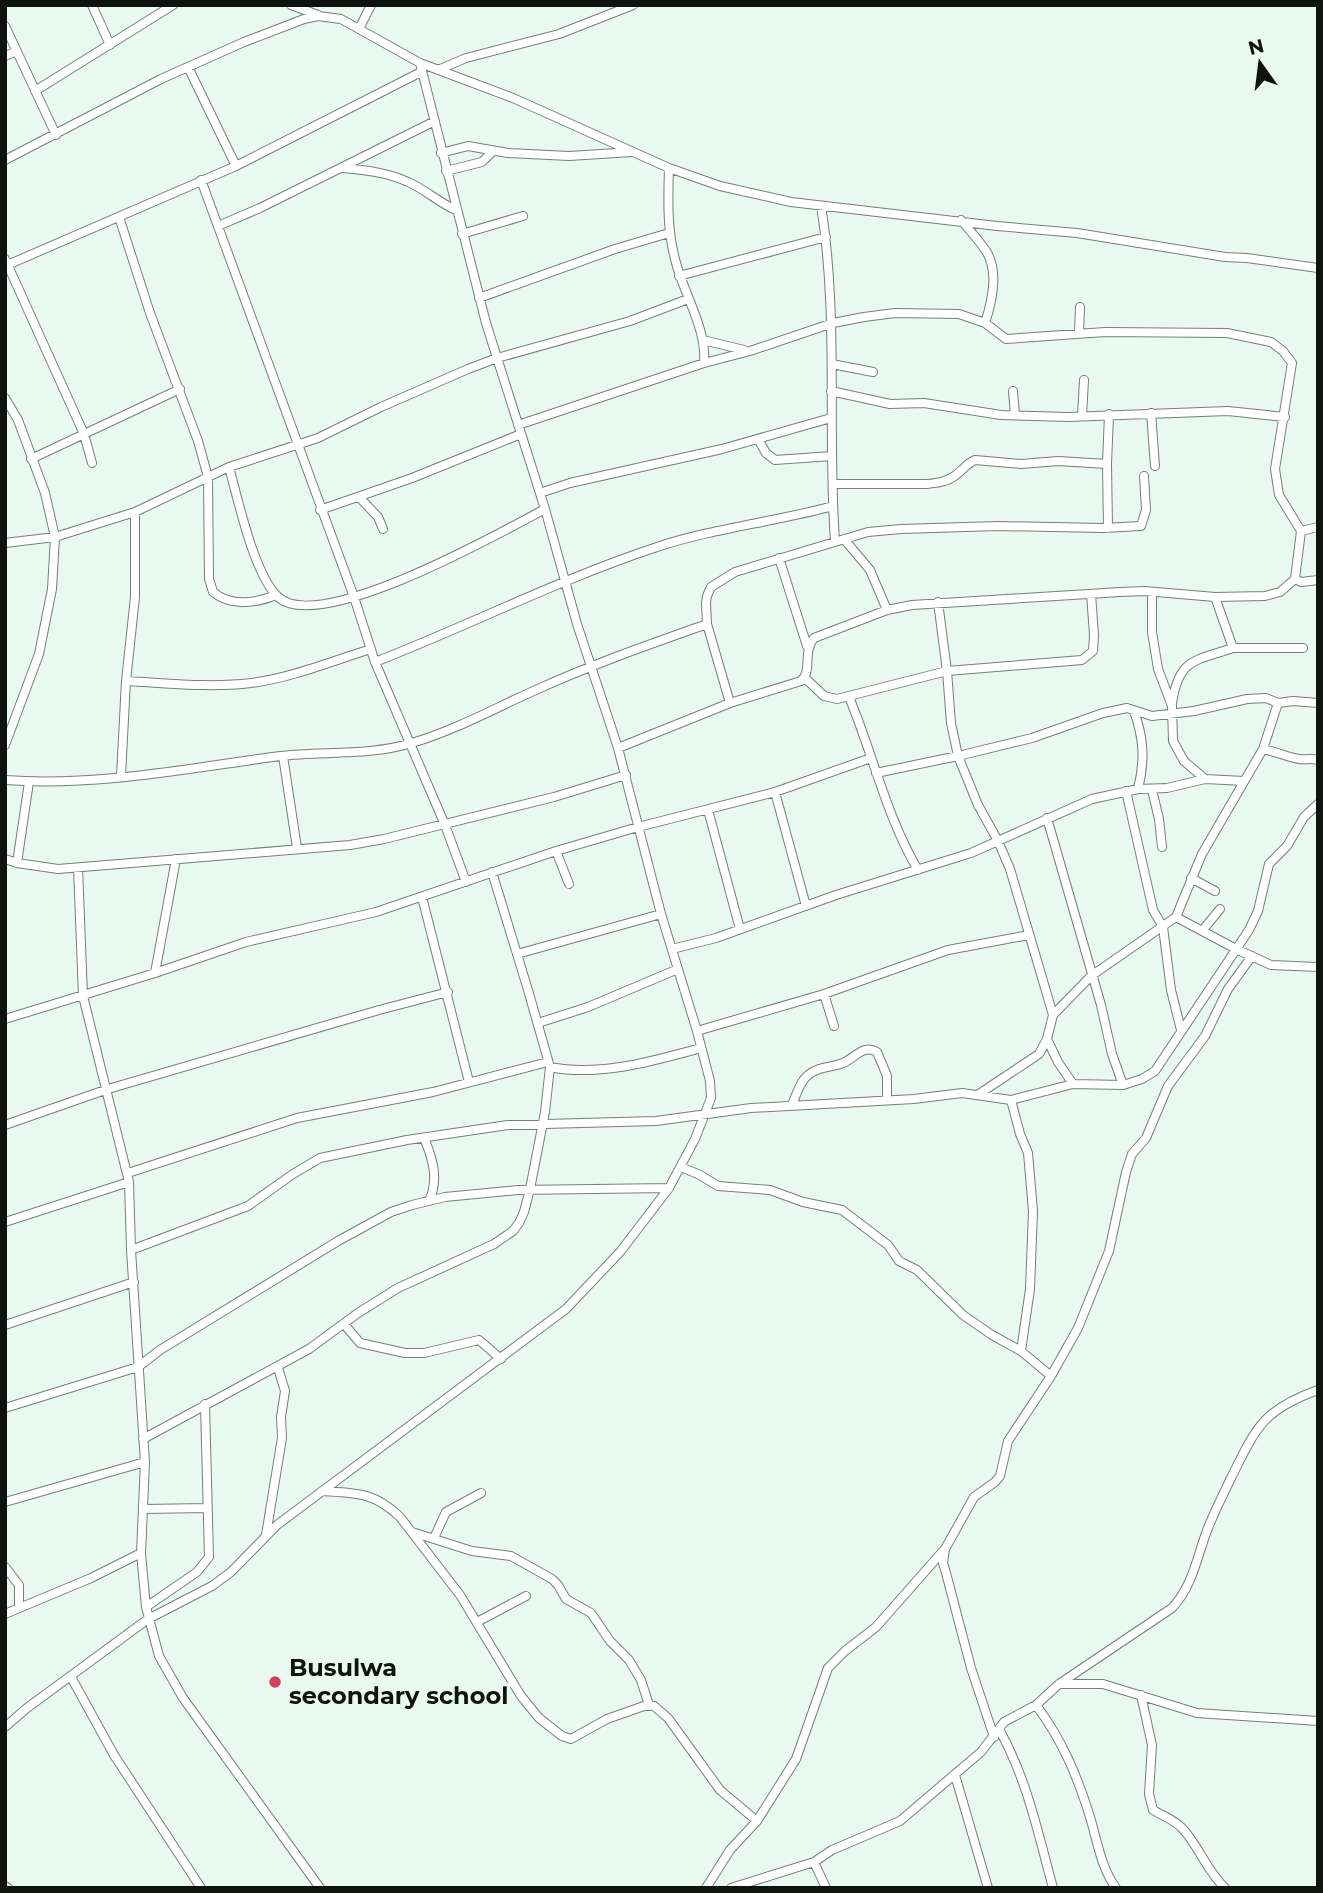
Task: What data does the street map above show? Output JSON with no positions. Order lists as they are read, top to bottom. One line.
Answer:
{"places":["Busulwa secondary school"],"north":"top"}
